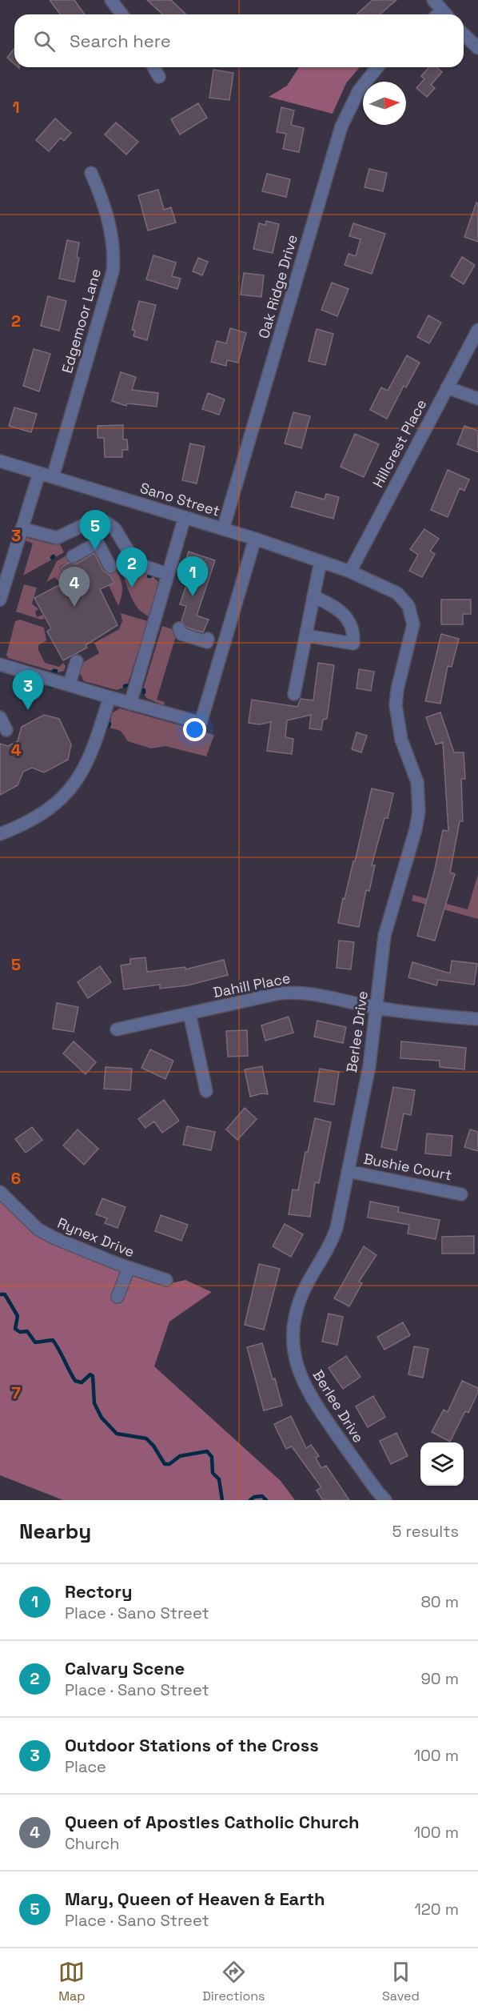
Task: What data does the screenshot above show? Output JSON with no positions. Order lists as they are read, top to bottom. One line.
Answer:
{"streets":{"street":["Oak Ridge Drive","Edgemoor Lane","Hillcrest Place","Sano Street","Dahill Place","Berlee Drive","Bushie Court","Rynex Drive"]},"crossings":[["Oak Ridge Drive","Sano Street"],["Edgemoor Lane","Sano Street"],["Hillcrest Place","Sano Street"],["Hillcrest Place","Berlee Drive"],["Sano Street","Berlee Drive"],["Dahill Place","Berlee Drive"],["Berlee Drive","Bushie Court"]],"north":"right","page":{"search":"Search here","pins":["5","2","1","4","3"],"heading":["Nearby","5 results"],"list":[{"mark":"1","name":"Rectory","note":"Place · Sano Street","value":"80 m"},{"mark":"2","name":"Calvary Scene","note":"Place · Sano Street","value":"90 m"},{"mark":"3","name":"Outdoor Stations of the Cross","note":"Place","value":"100 m"},{"mark":"4","name":"Queen of Apostles Catholic Church","note":"Church","value":"100 m"},{"mark":"5","name":"Mary, Queen of Heaven & Earth","note":"Place · Sano Street","value":"120 m"}],"nav":["Map","Directions","Saved"]},"grid":{"rows":["1","2","3","4","5","6","7"]}}
